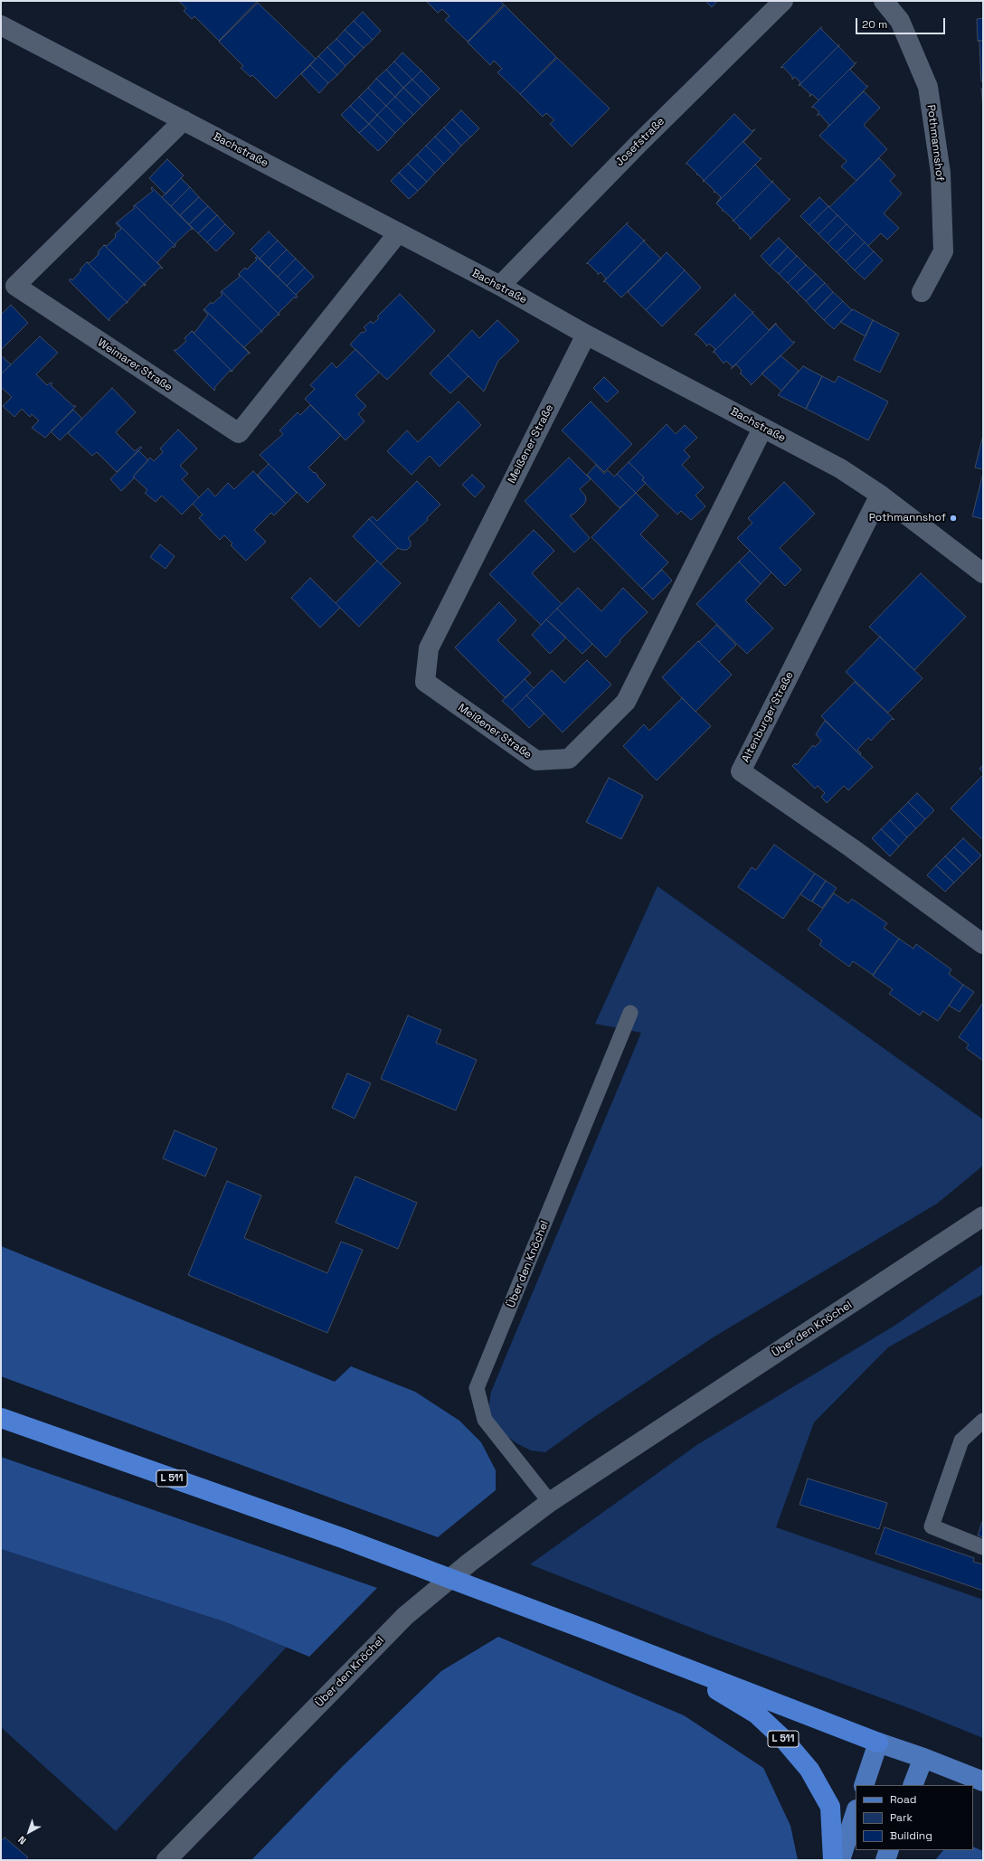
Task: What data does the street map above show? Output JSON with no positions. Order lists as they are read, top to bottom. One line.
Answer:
{"streets":{"highway":["L 511"],"street":["Josefstraße","Pothmannshof","Bachstraße","Weimarer Straße","Meißener Straße","Altenburger Straße","Über den Knöchel"]},"crossings":[["Josefstraße","Bachstraße"],["Bachstraße","Weimarer Straße"],["Bachstraße","Meißener Straße"],["Bachstraße","Altenburger Straße"]],"places":["Pothmannshof"],"legend":["Road","Park","Building"],"scale_bar":"20 m","north":"bottom left"}
